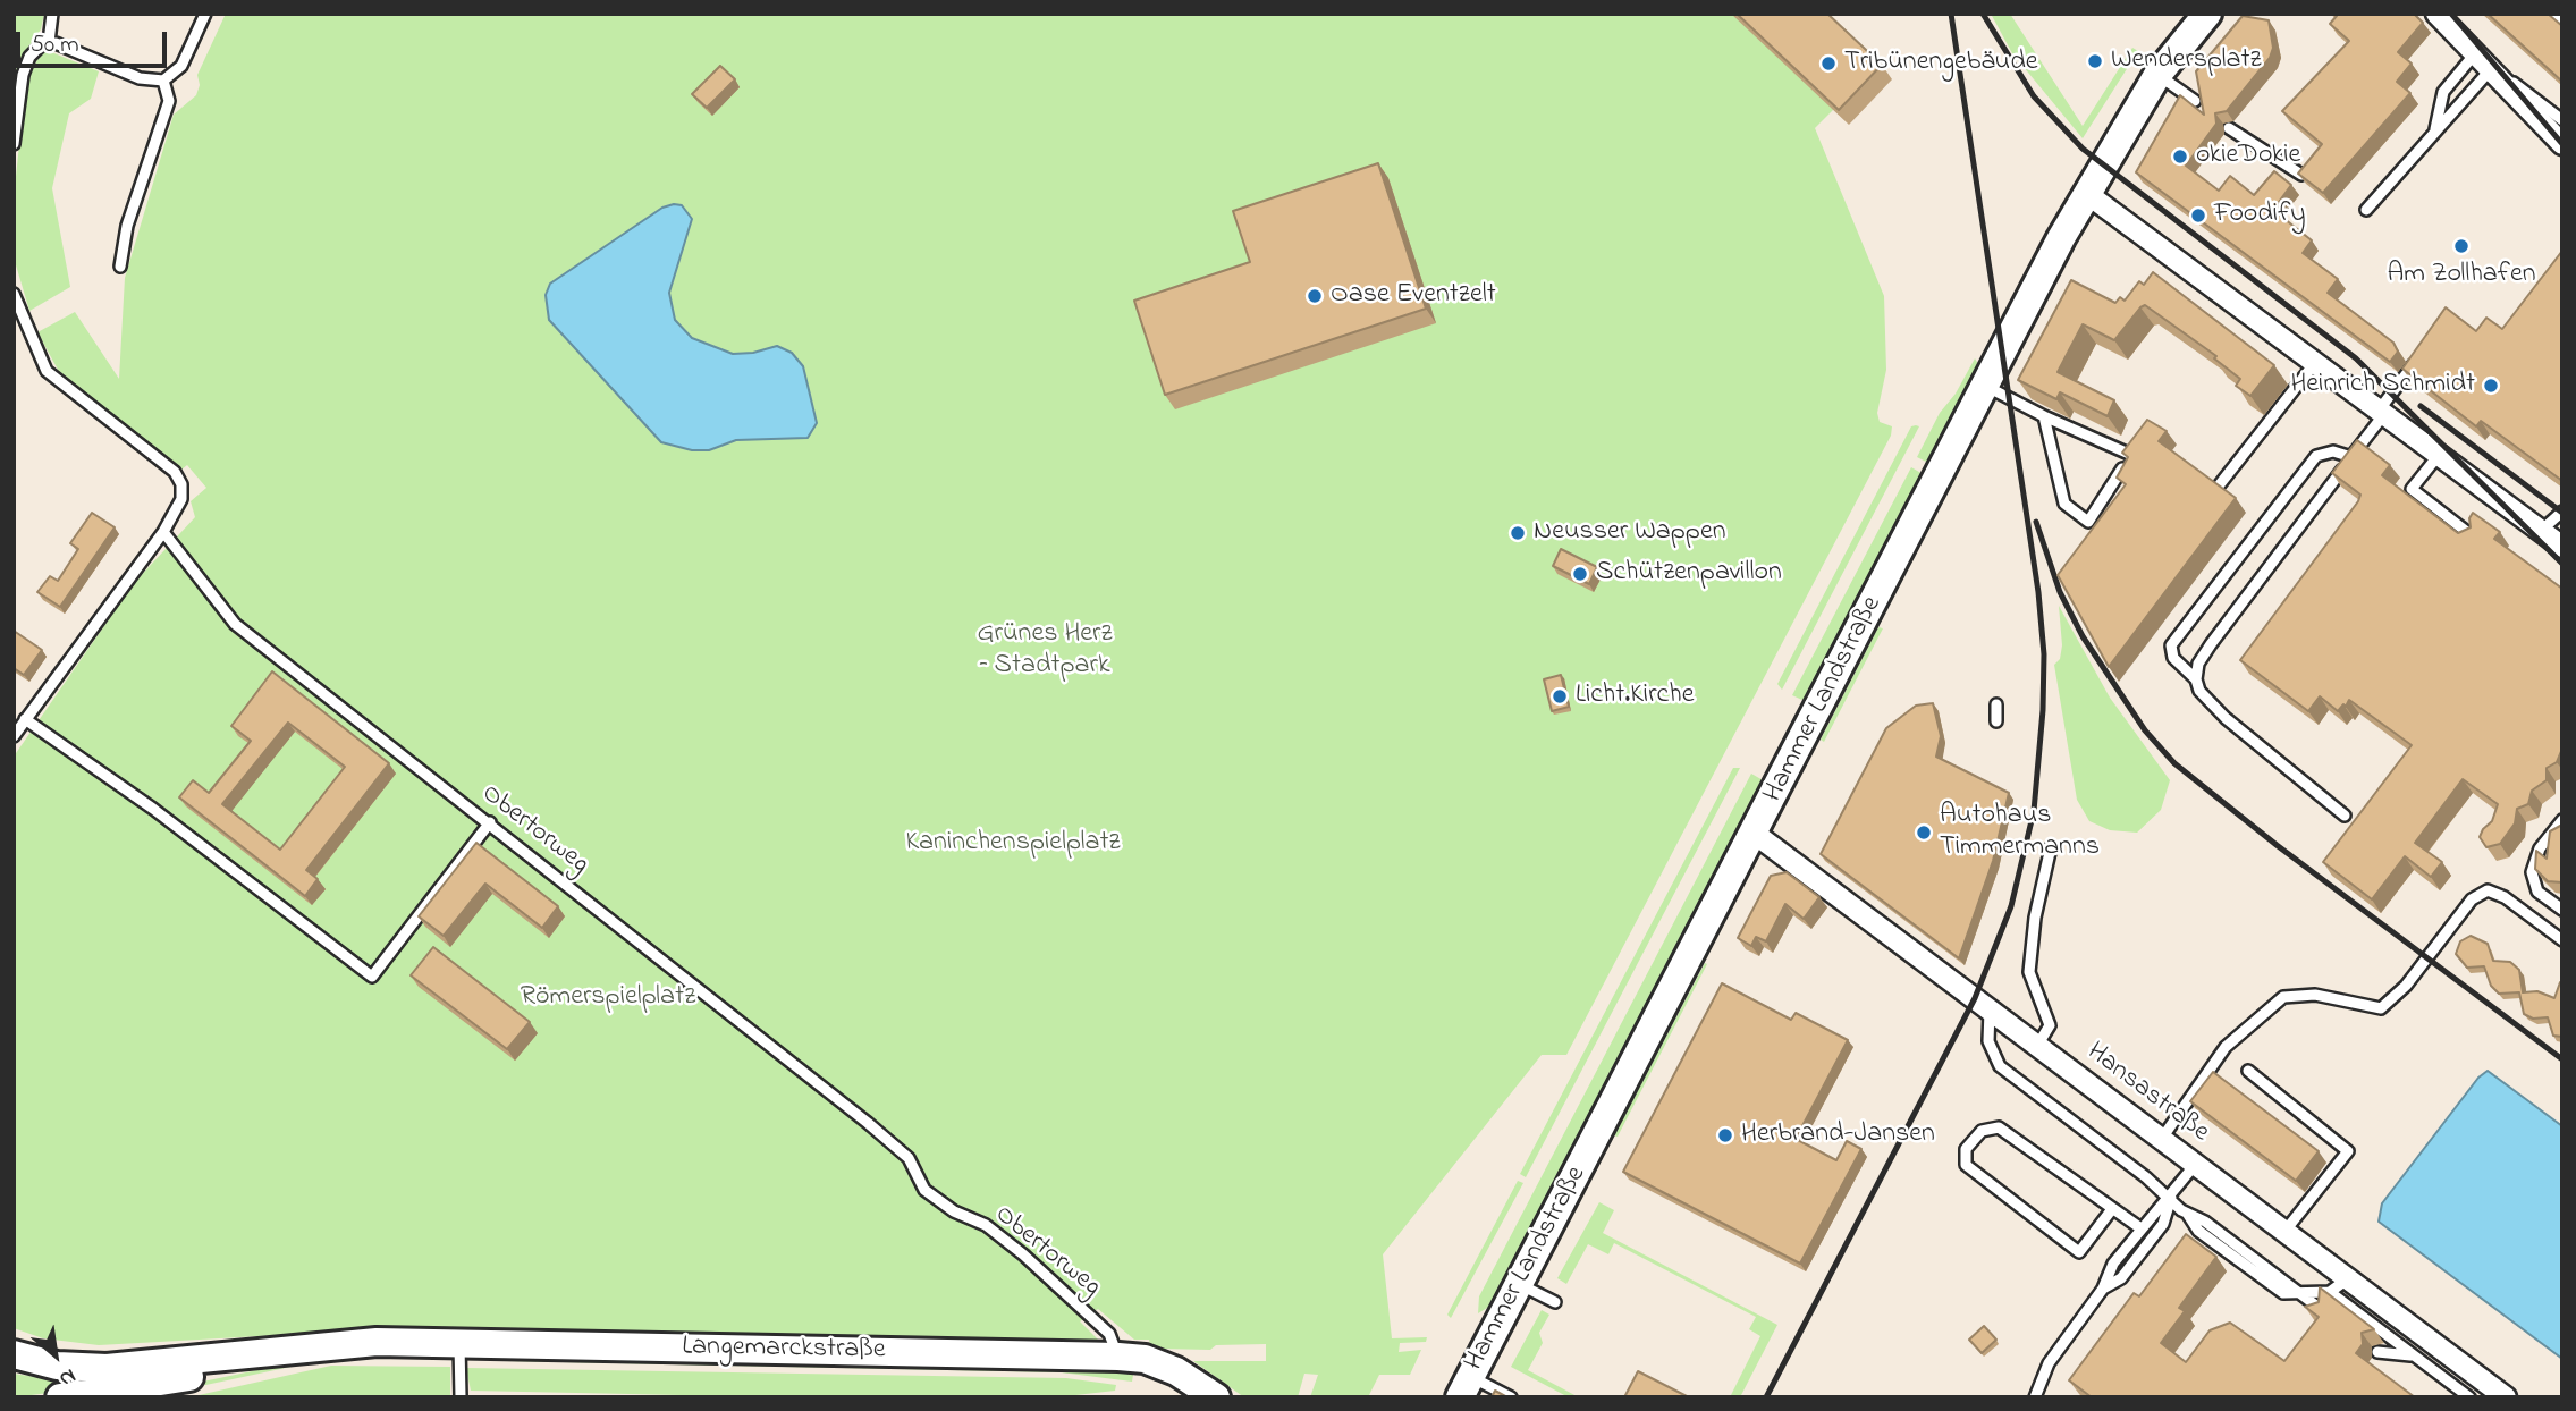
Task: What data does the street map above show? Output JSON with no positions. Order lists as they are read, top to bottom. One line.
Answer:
{"streets":{"main road":["Hammer Landstraße","Langemarckstraße"],"street":["Hansastraße"],"lane":["Obertorweg"]},"crossings":[["Hammer Landstraße","Hansastraße"],["Obertorweg","Langemarckstraße"]],"parks":["Grünes Herz – Stadtpark","Kaninchenspielplatz","Römerspielplatz"],"places":["Wendersplatz","Tribünengebäude","okieDokie","Foodify","Am Zollhafen","Oase Eventzelt","Heinrich Schmidt","Neusser Wappen","Schützenpavillon","Licht.Kirche","Autohaus Timmermanns","Herbrand-Jansen"],"scale_bar":"50 m","north":"bottom right"}
